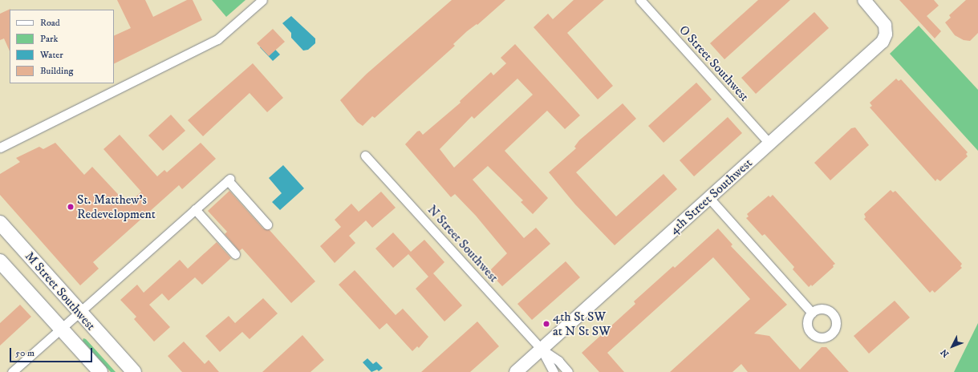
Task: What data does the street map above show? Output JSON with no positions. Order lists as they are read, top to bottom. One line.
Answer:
{"streets":{"main road":["M Street Southwest"],"street":["O Street Southwest","4th Street Southwest","N Street Southwest"]},"crossings":[["O Street Southwest","4th Street Southwest"],["4th Street Southwest","N Street Southwest"]],"places":["St. Matthew's Redevelopment","4th St SW at N St SW"],"legend":["Road","Park","Water","Building"],"scale_bar":"50 m","north":"bottom left"}
